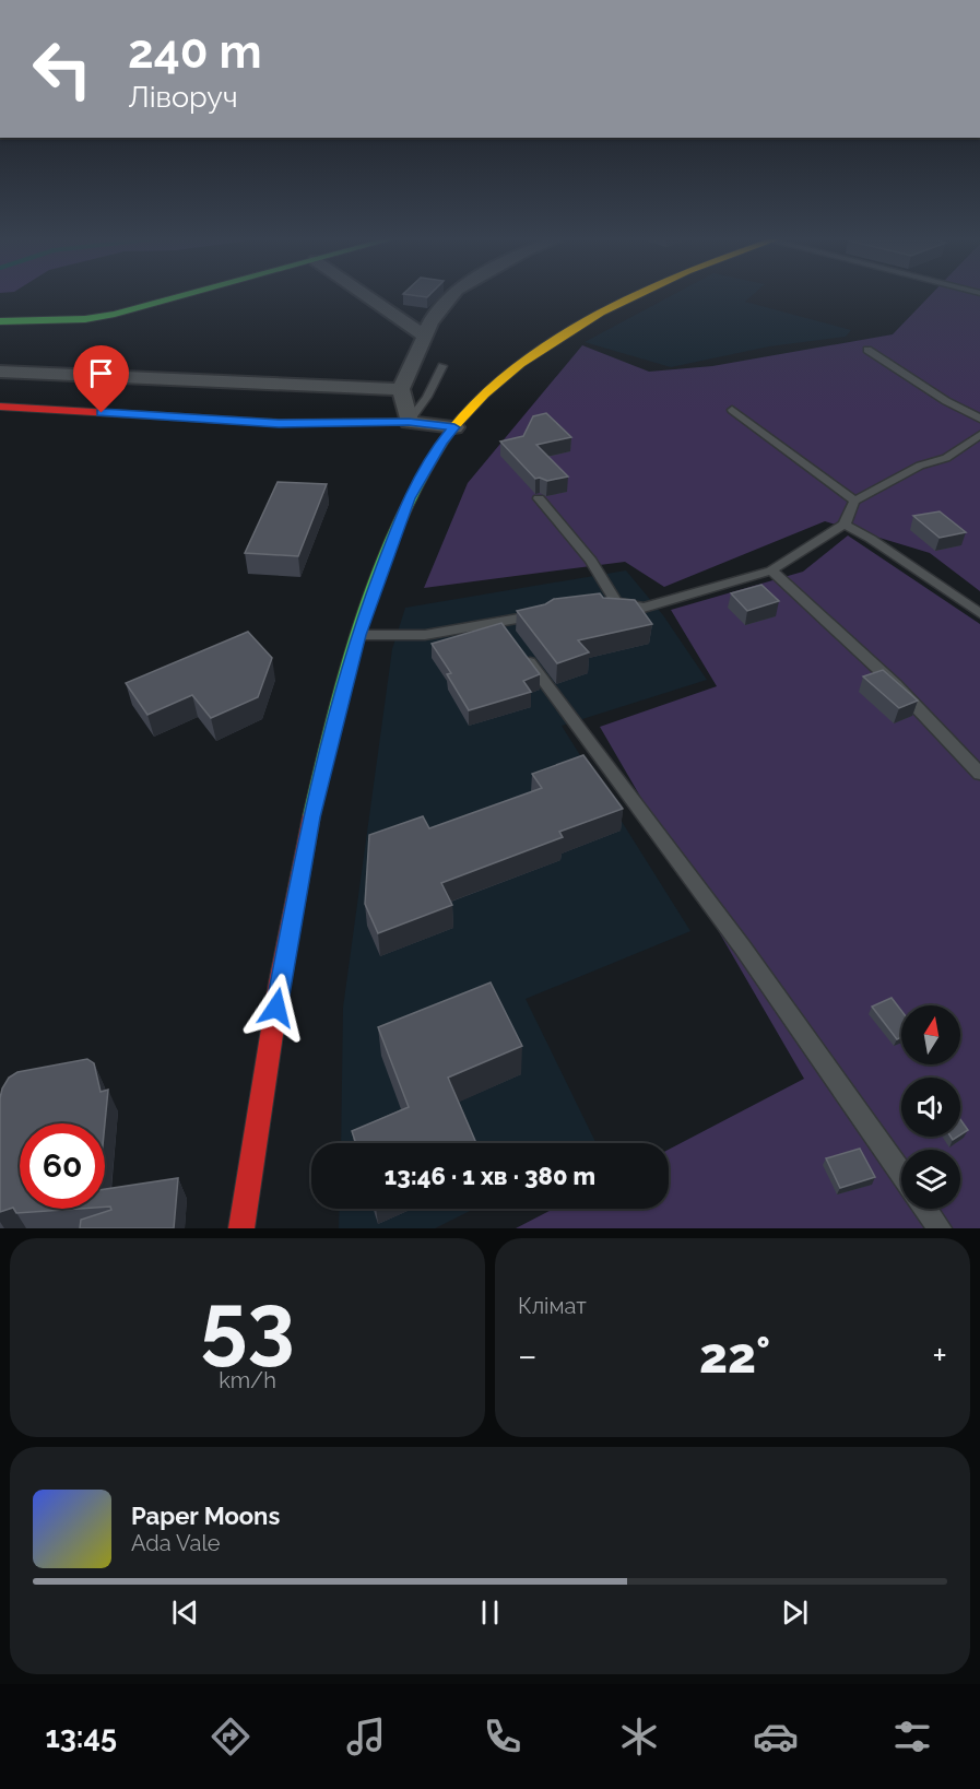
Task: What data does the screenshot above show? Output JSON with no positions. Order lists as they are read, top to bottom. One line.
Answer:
{"north":"top","page":{"turn":["240 m","Ліворуч"],"limit":"60","trip":"13:46 · 1 хв · 380 m","tile":[["53","km/h"],"Клімат"],"heat":["−","22°","+"],"song":["Paper Moons","Ada Vale"],"tabs":"13:45"}}
